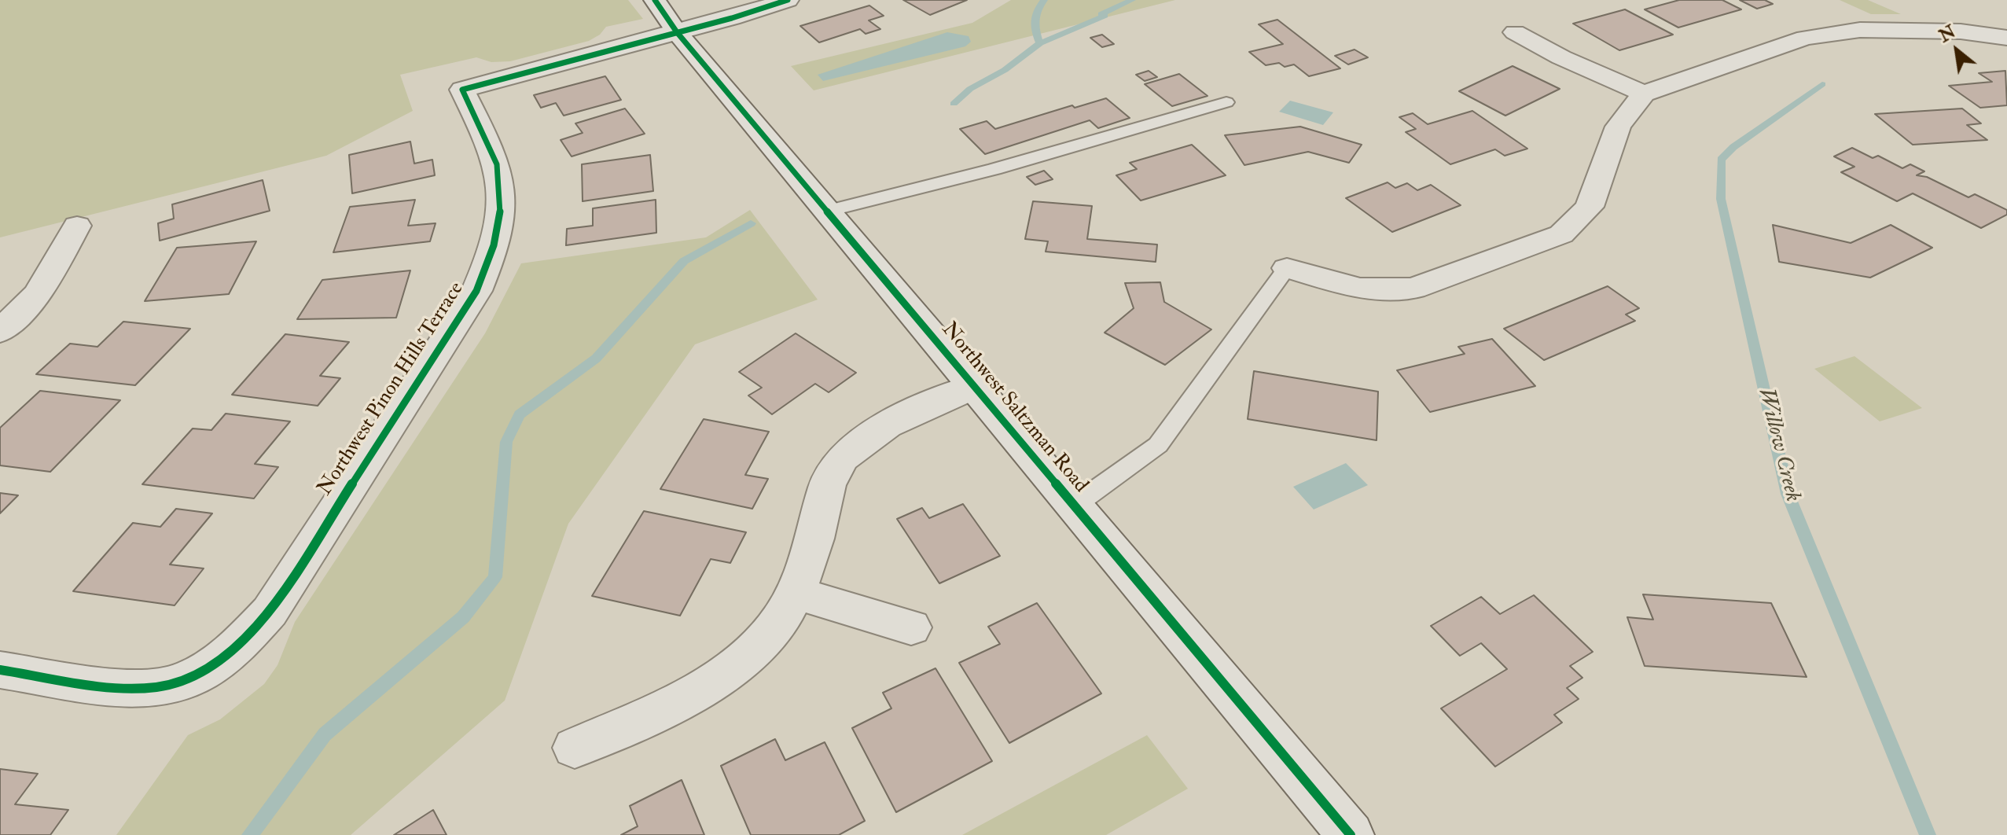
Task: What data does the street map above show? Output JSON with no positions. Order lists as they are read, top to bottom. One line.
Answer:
{"streets":{"street":["Northwest Pinon Hills Terrace","Northwest Saltzman Road"]},"crossings":[["Northwest Pinon Hills Terrace","Northwest Saltzman Road"]],"water":["Willow Creek"],"north":"top left"}
